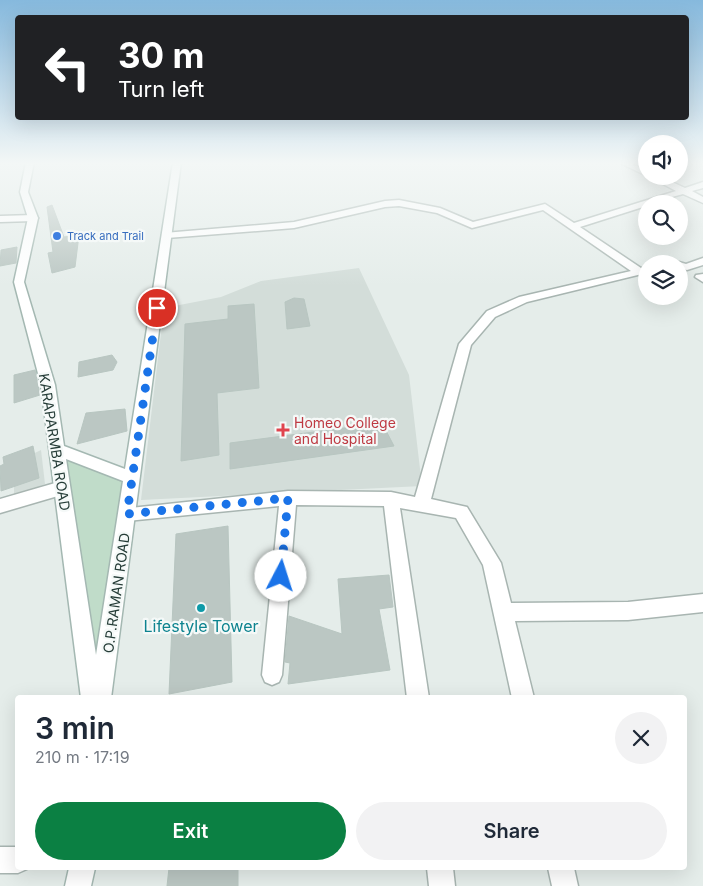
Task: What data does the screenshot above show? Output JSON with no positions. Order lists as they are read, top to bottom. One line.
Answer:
{"streets":{"street":["KARAPARMBA ROAD","O.P.RAMAN ROAD"]},"places":{"other":["Track and Trail","Lifestyle Tower"],"health":["Homeo College and Hospital"]},"page":{"turn":["30 m","Turn left"],"heading":["3 min","210 m · 17:19"],"buttons":["Exit","Share"]}}
